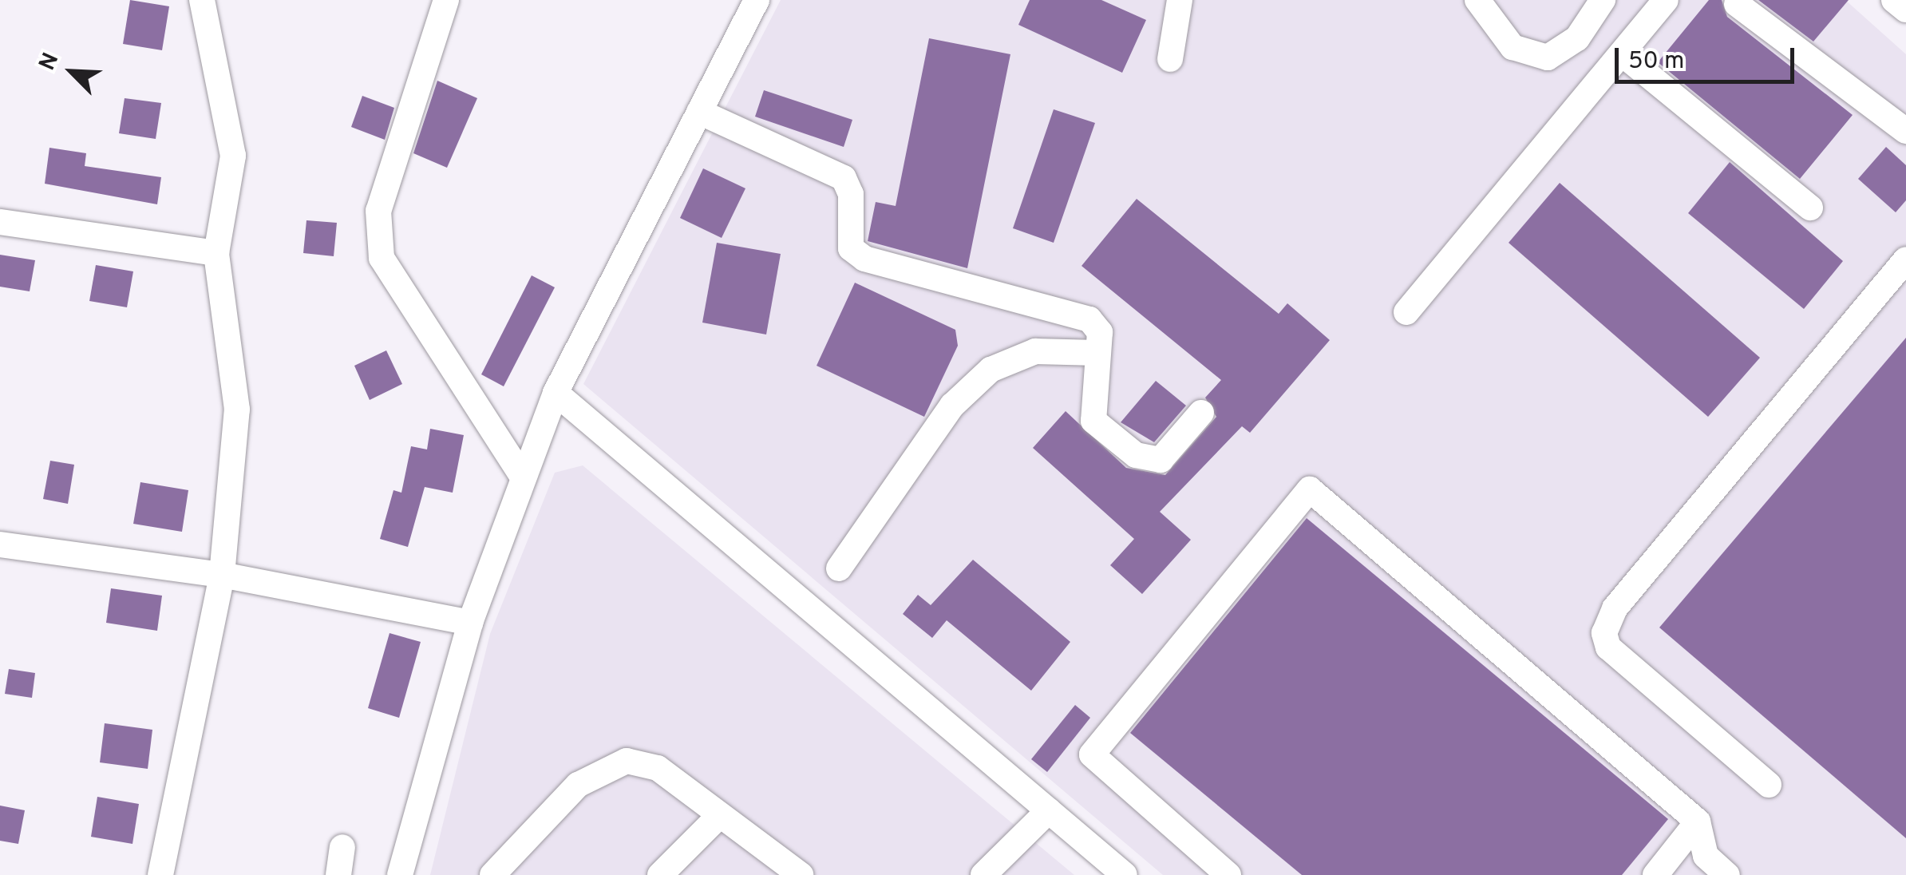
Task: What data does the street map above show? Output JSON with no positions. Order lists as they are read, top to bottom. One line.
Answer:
{"scale_bar":"50 m","north":"top left"}
